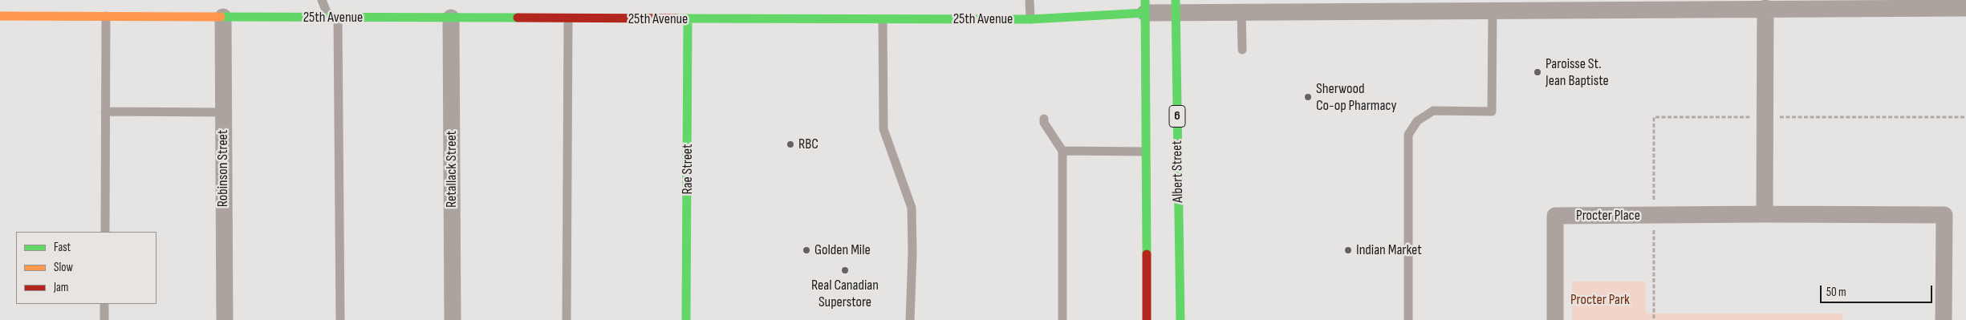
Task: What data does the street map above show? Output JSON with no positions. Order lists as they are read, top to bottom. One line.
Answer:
{"streets":{"street":["25th Avenue","6","Robinson Street","Retallack Street","Rae Street","Albert Street","Procter Place"]},"crossings":[["25th Avenue","Robinson Street"],["25th Avenue","Retallack Street"],["25th Avenue","Rae Street"],["25th Avenue","Albert Street"]],"parks":["Procter Park"],"places":["Paroisse St. Jean Baptiste","Sherwood Co-op Pharmacy","RBC","Golden Mile","Indian Market","Real Canadian Superstore"],"legend":["Fast","Slow","Jam"],"scale_bar":"50 m"}
